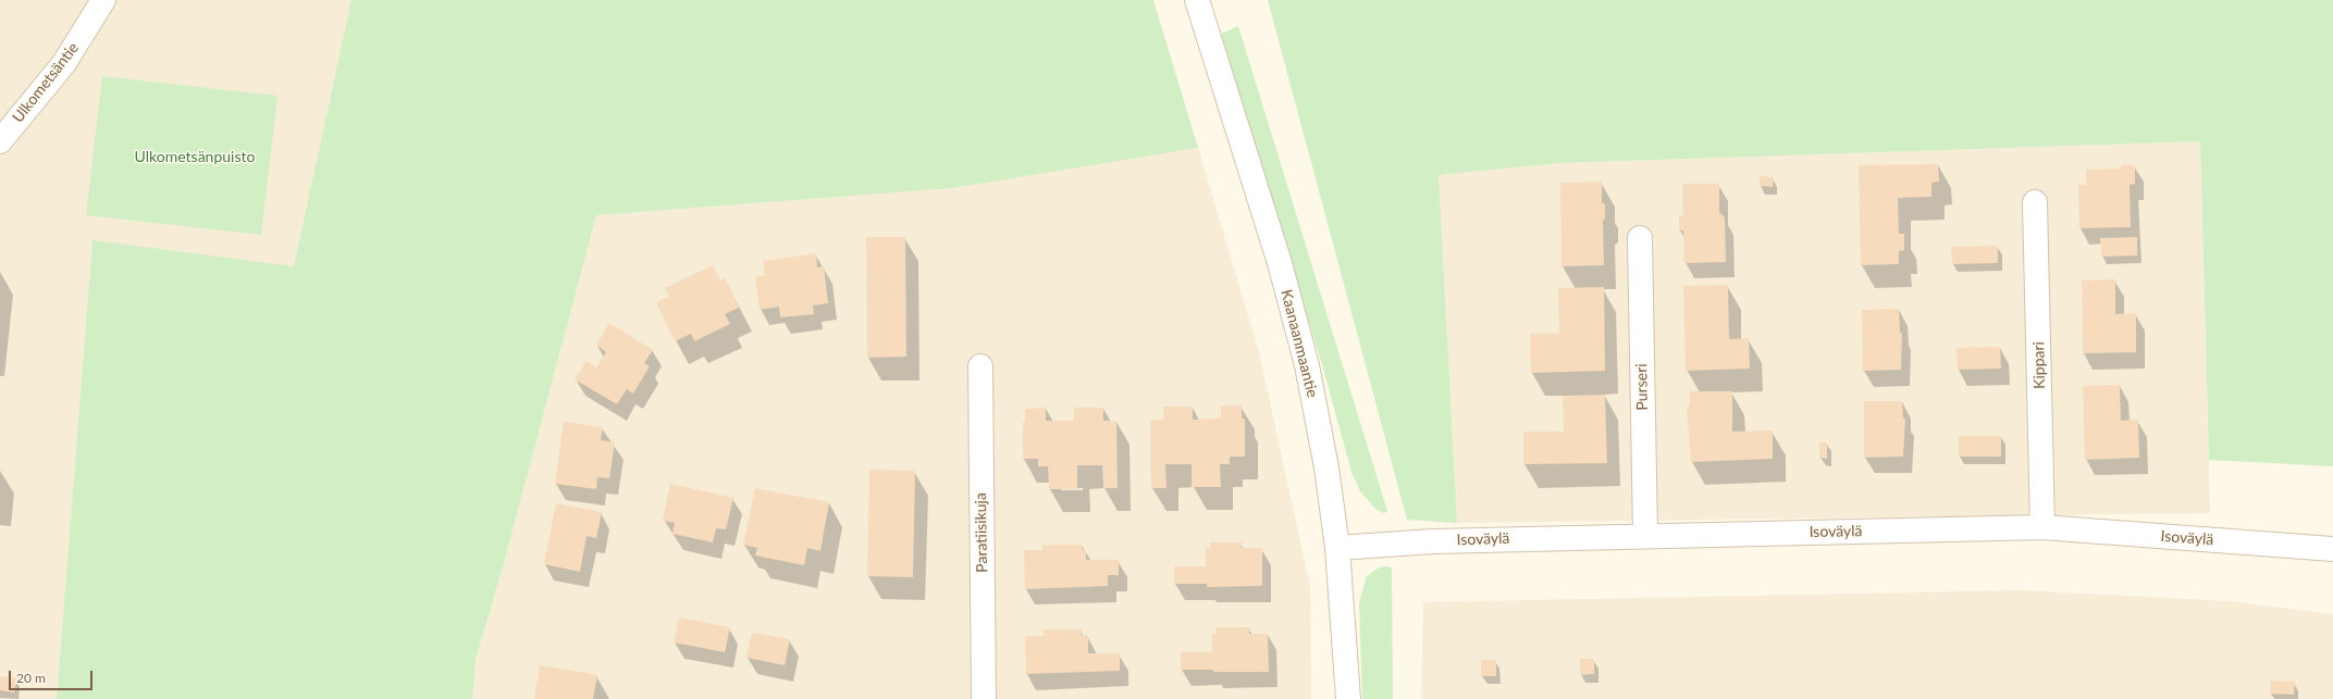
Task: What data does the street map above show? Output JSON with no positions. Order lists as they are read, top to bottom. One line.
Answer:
{"streets":{"street":["Ulkometsäntie","Kaanaanmaantie","Kippari","Purseri","Isoväylä","Paratiisikuja"]},"crossings":[["Kaanaanmaantie","Isoväylä"],["Kippari","Isoväylä"],["Purseri","Isoväylä"]],"parks":["Ulkometsänpuisto"],"scale_bar":"20 m"}
